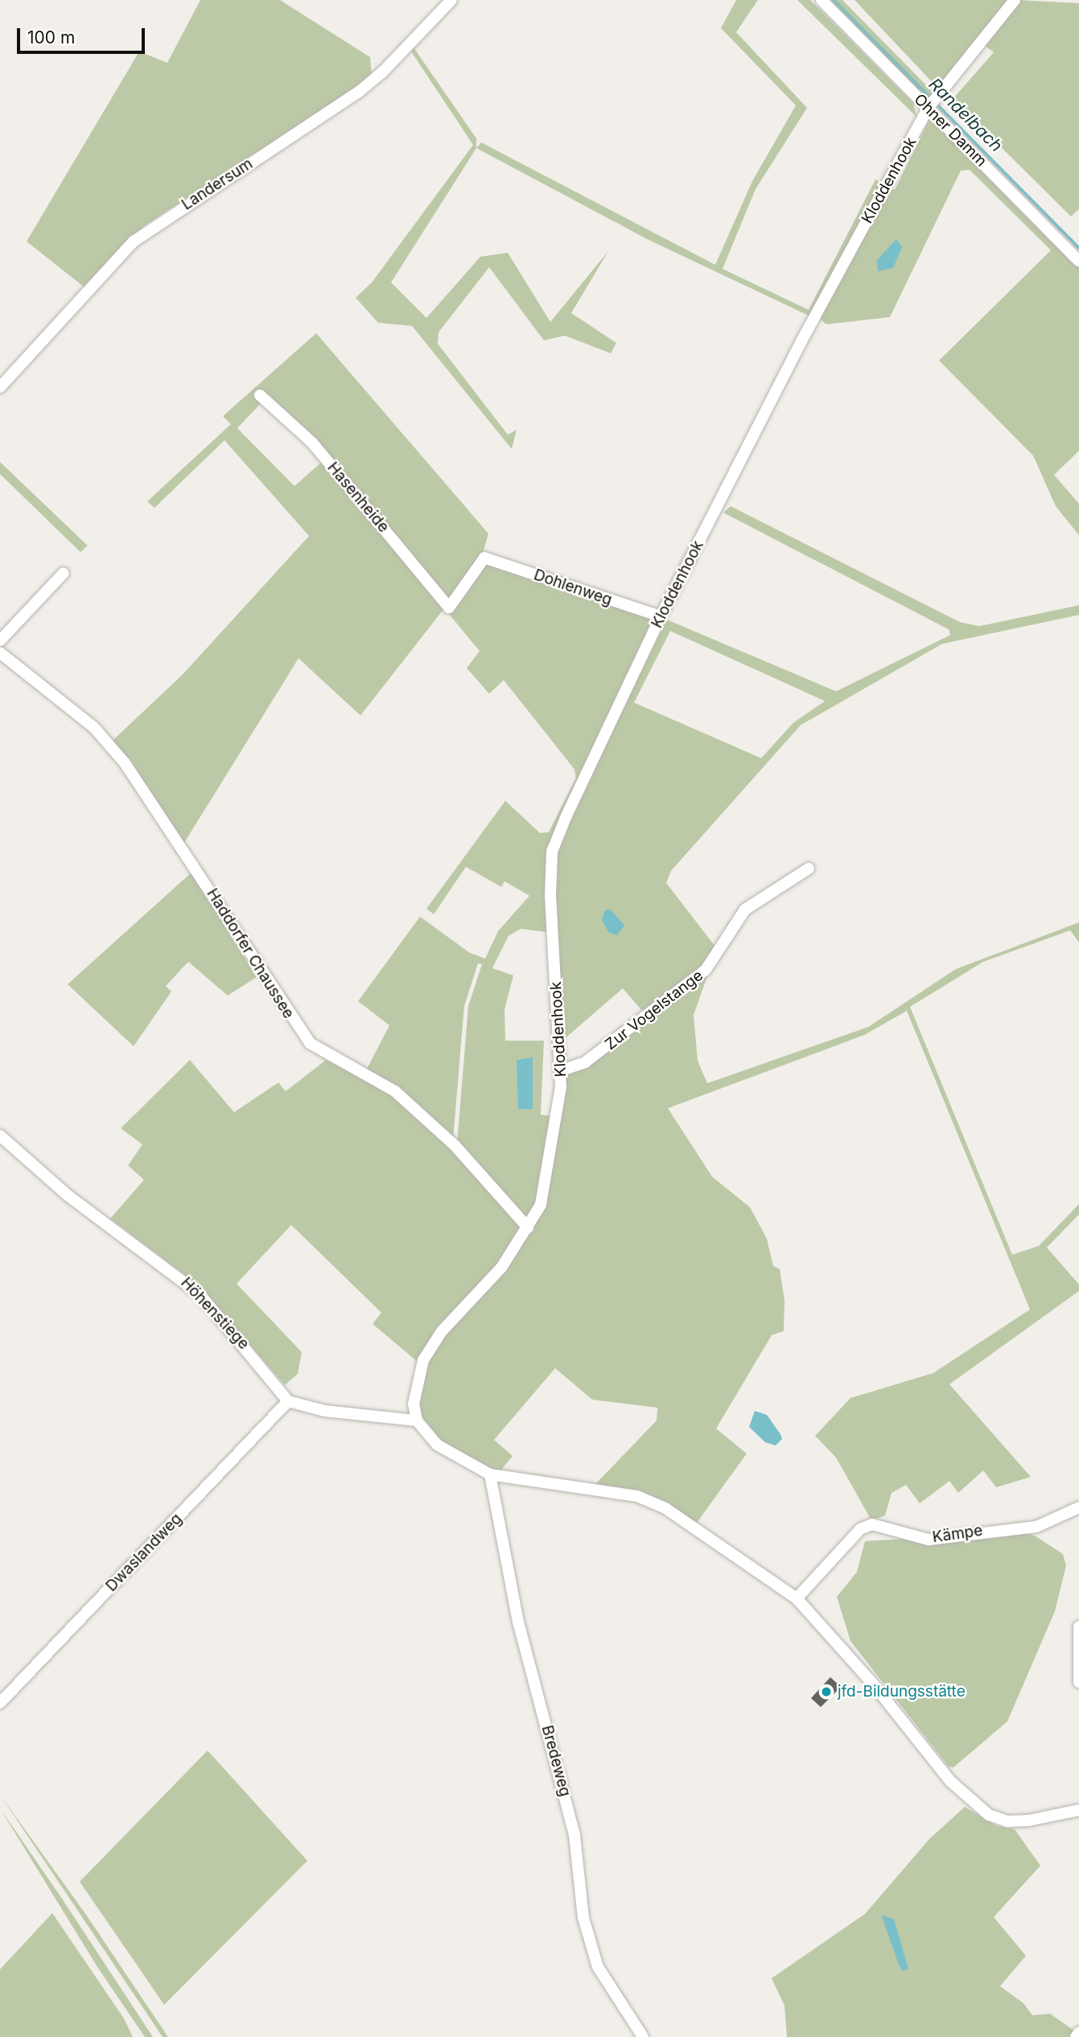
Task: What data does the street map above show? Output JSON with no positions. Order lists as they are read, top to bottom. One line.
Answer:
{"streets":{"street":["Ohner Damm","Kloddenhook","Landersum","Hasenheide","Dohlenweg","Haddorfer Chaussee","Zur Vogelstange","Höhenstiege","Kämpe","Dwaslandweg","Bredeweg"]},"crossings":[["Ohner Damm","Kloddenhook"],["Kloddenhook","Dohlenweg"],["Kloddenhook","Haddorfer Chaussee"],["Kloddenhook","Zur Vogelstange"],["Hasenheide","Dohlenweg"],["Höhenstiege","Dwaslandweg"]],"water":["Randelbach"],"places":["jfd-Bildungsstätte"],"scale_bar":"100 m"}
